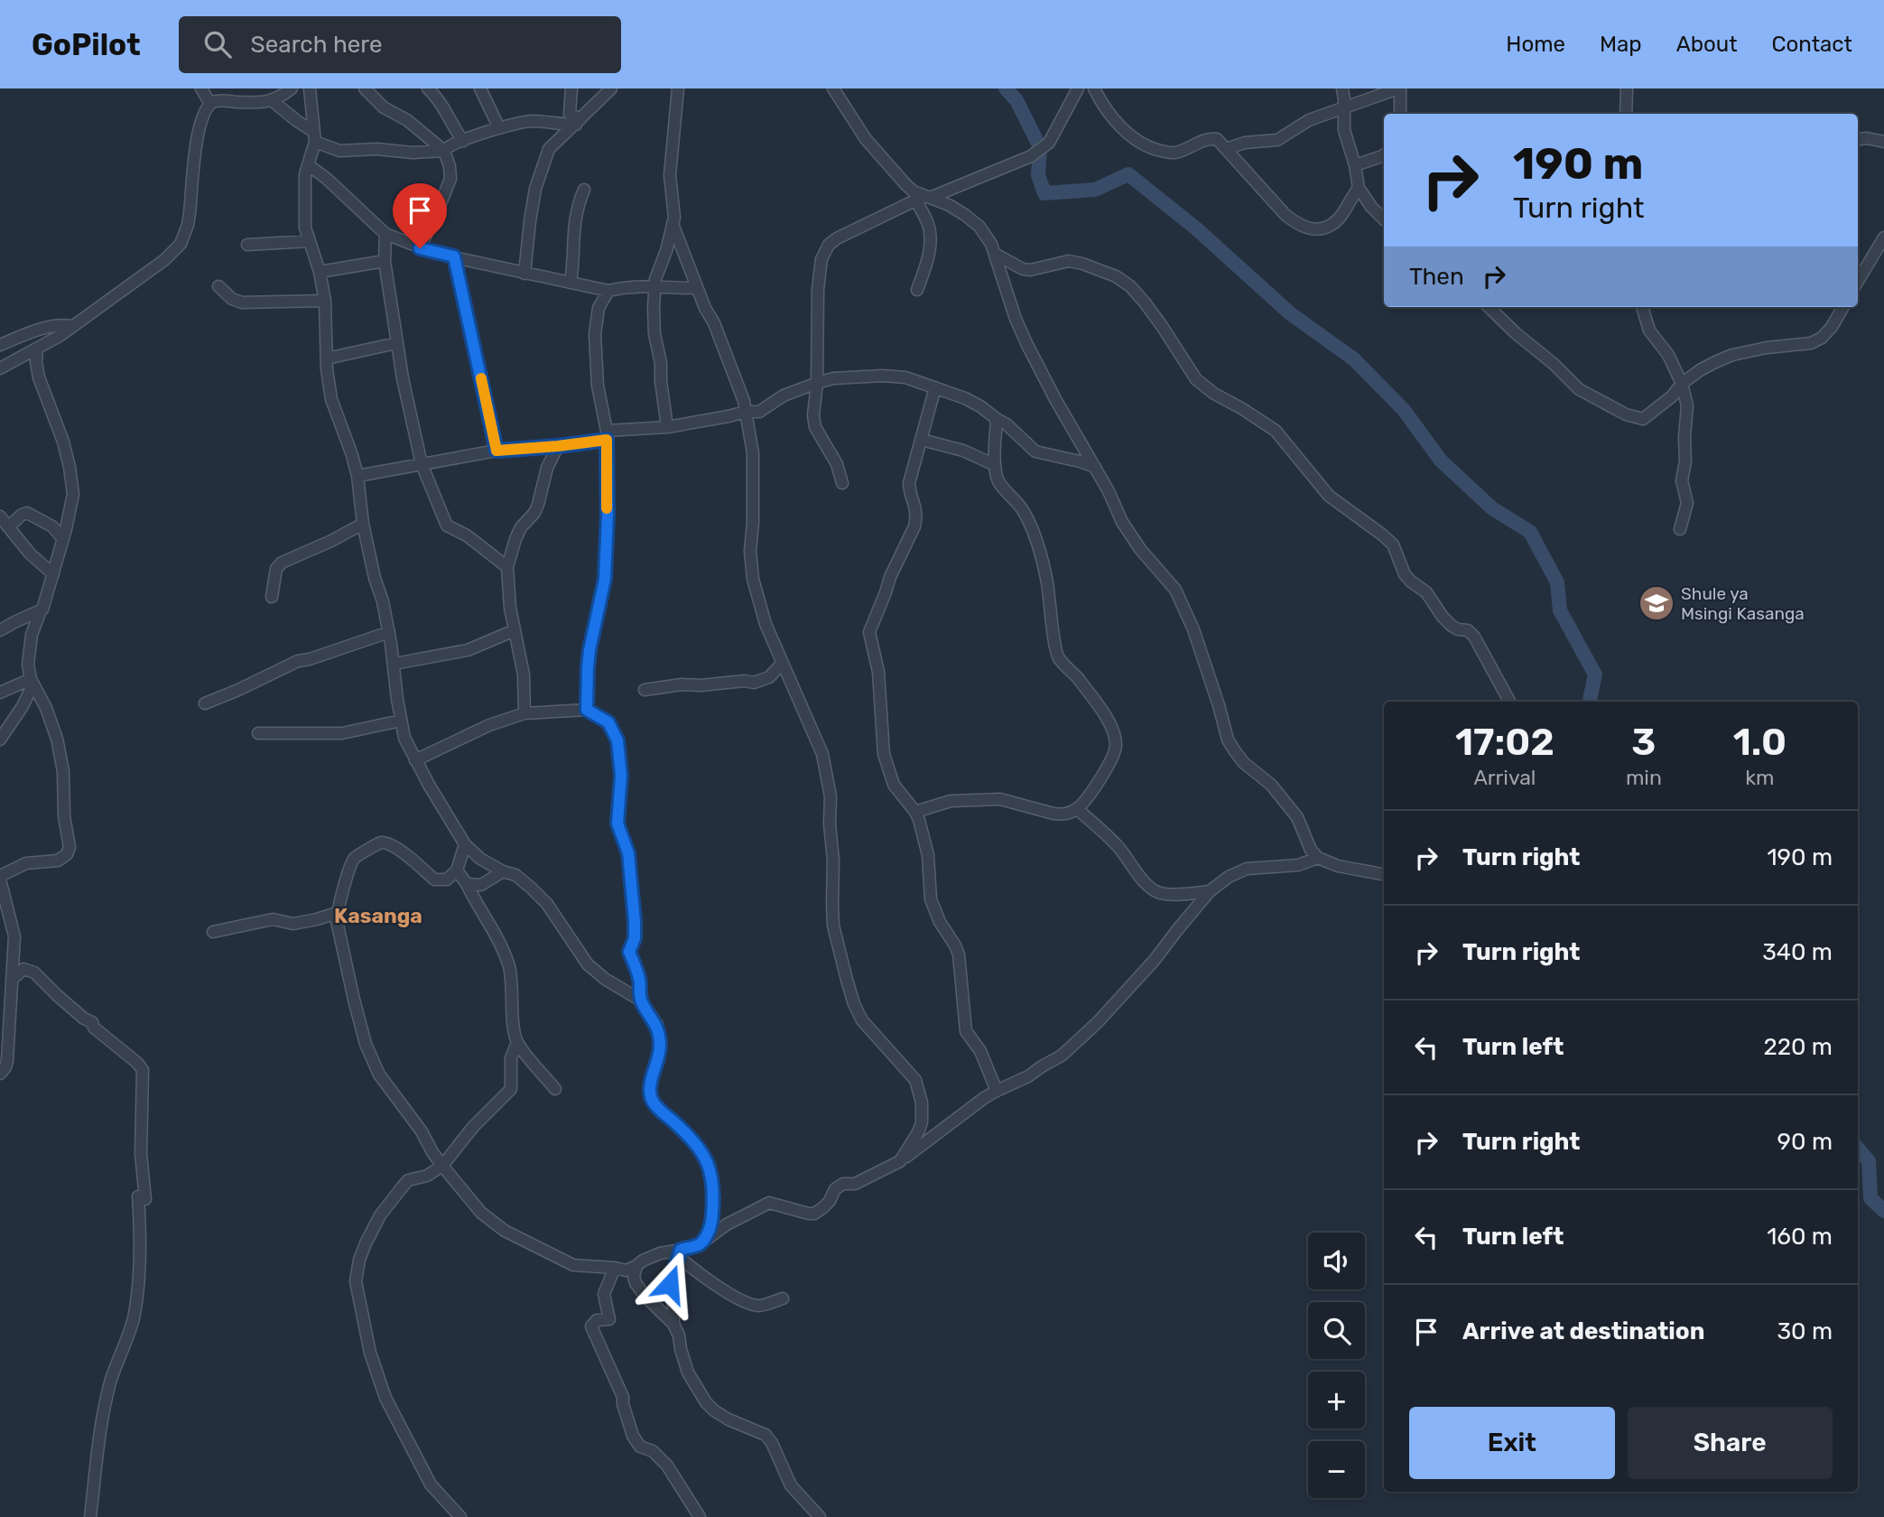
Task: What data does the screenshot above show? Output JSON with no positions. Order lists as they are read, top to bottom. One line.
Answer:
{"districts":["Kasanga"],"places":{"school or university":["Shule ya Msingi Kasanga"]},"page":{"header":"GoPilot","search":"Search here","nav":["Home","Map","About","Contact"],"turn":["190 m","Turn right"],"then":"Then","eta":["17:02","Arrival","3","min","1.0","km"],"list":[{"name":"Turn right","value":"190 m"},{"name":"Turn right","value":"340 m"},{"name":"Turn left","value":"220 m"},{"name":"Turn right","value":"90 m"},{"name":"Turn left","value":"160 m"},{"name":"Arrive at destination","value":"30 m"}],"map_buttons":["+","−"],"buttons":["Exit","Share"]}}
